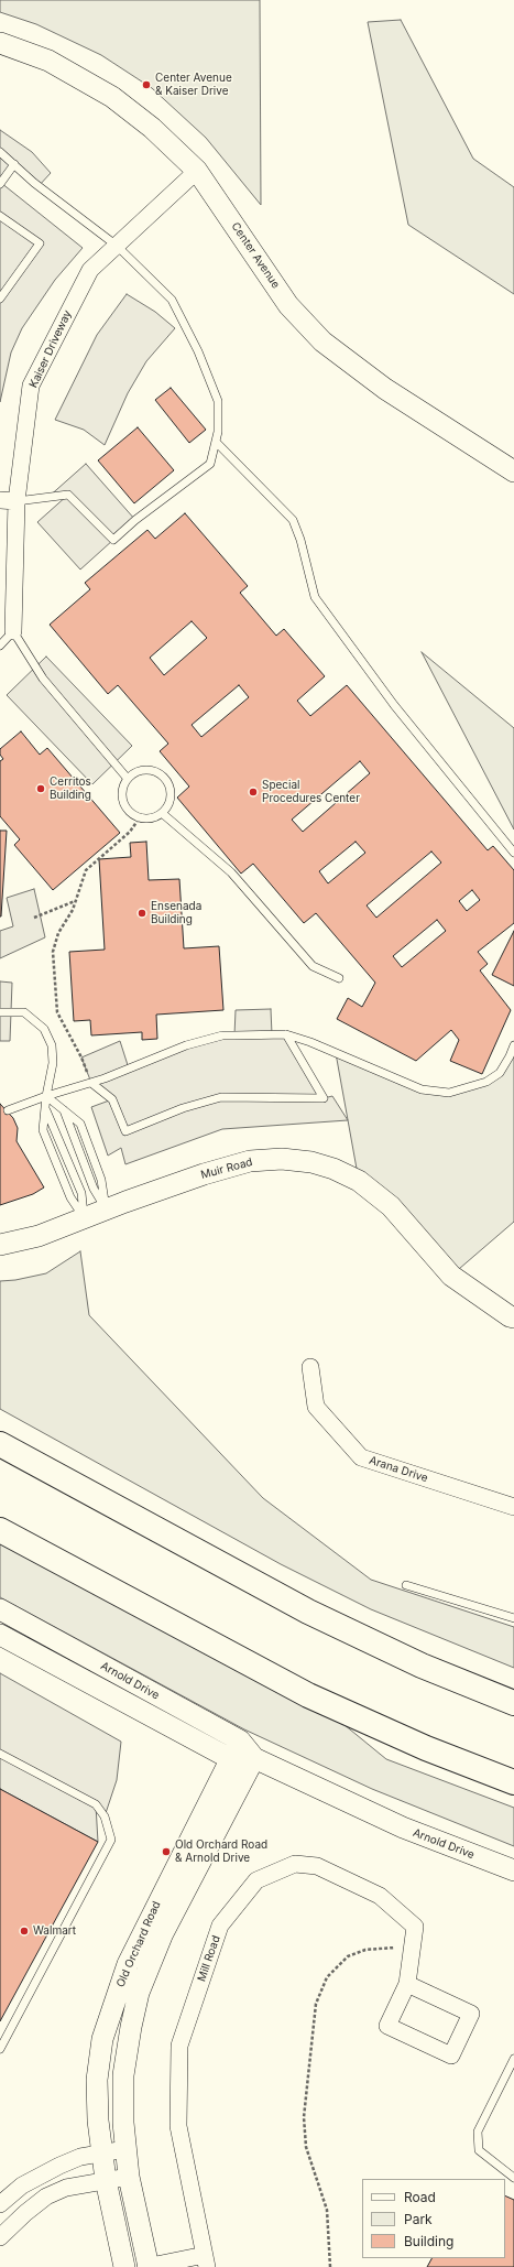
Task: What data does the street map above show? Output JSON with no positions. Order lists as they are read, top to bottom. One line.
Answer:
{"streets":{"street":["Center Avenue","Kaiser Driveway","Muir Road","Arana Drive","Arnold Drive","Old Orchard Road","Mill Road"]},"crossings":[["Center Avenue","Kaiser Driveway"],["Arnold Drive","Old Orchard Road"],["Old Orchard Road","Mill Road"]],"places":["Center Avenue & Kaiser Drive","Cerritos Building","Special Procedures Center","Ensenada Building","Old Orchard Road & Arnold Drive","Walmart"],"legend":["Road","Park","Building"]}
